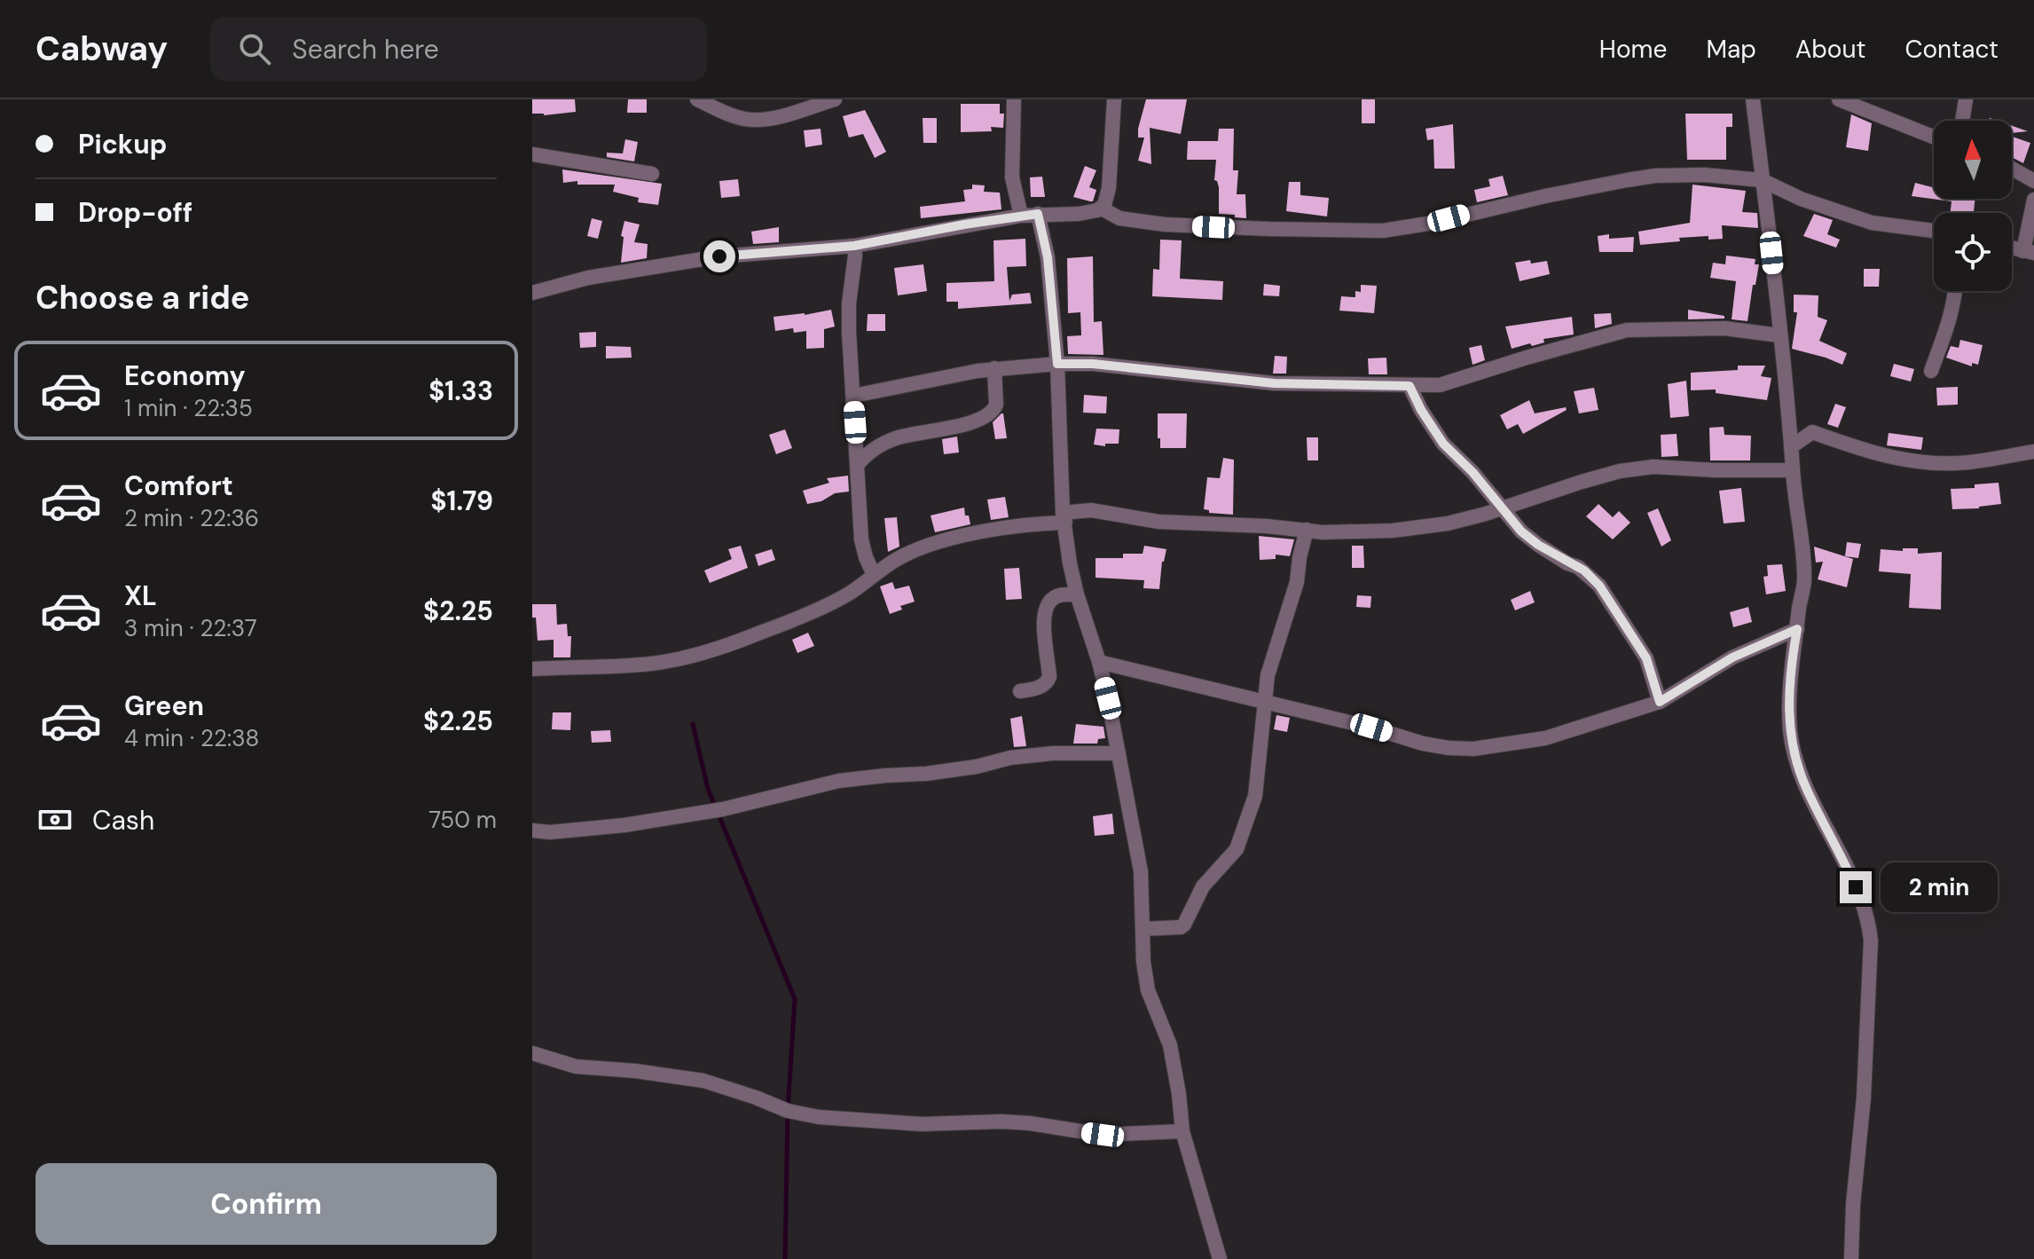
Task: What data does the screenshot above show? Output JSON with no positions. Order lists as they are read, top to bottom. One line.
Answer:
{"north":"top","page":{"header":"Cabway","search":"Search here","nav":["Home","Map","About","Contact"],"banner":["Pickup","Drop-off"],"heading":"Choose a ride","list":[{"name":"Economy","note":"1 min · 22:35","value":"$1.33"},{"name":"Comfort","note":"2 min · 22:36","value":"$1.79"},{"name":"XL","note":"3 min · 22:37","value":"$2.25"},{"name":"Green","note":"4 min · 22:38","value":"$2.25"}],"pay":["Cash","750 m"],"bubble":"2 min","buttons":"Confirm"}}
